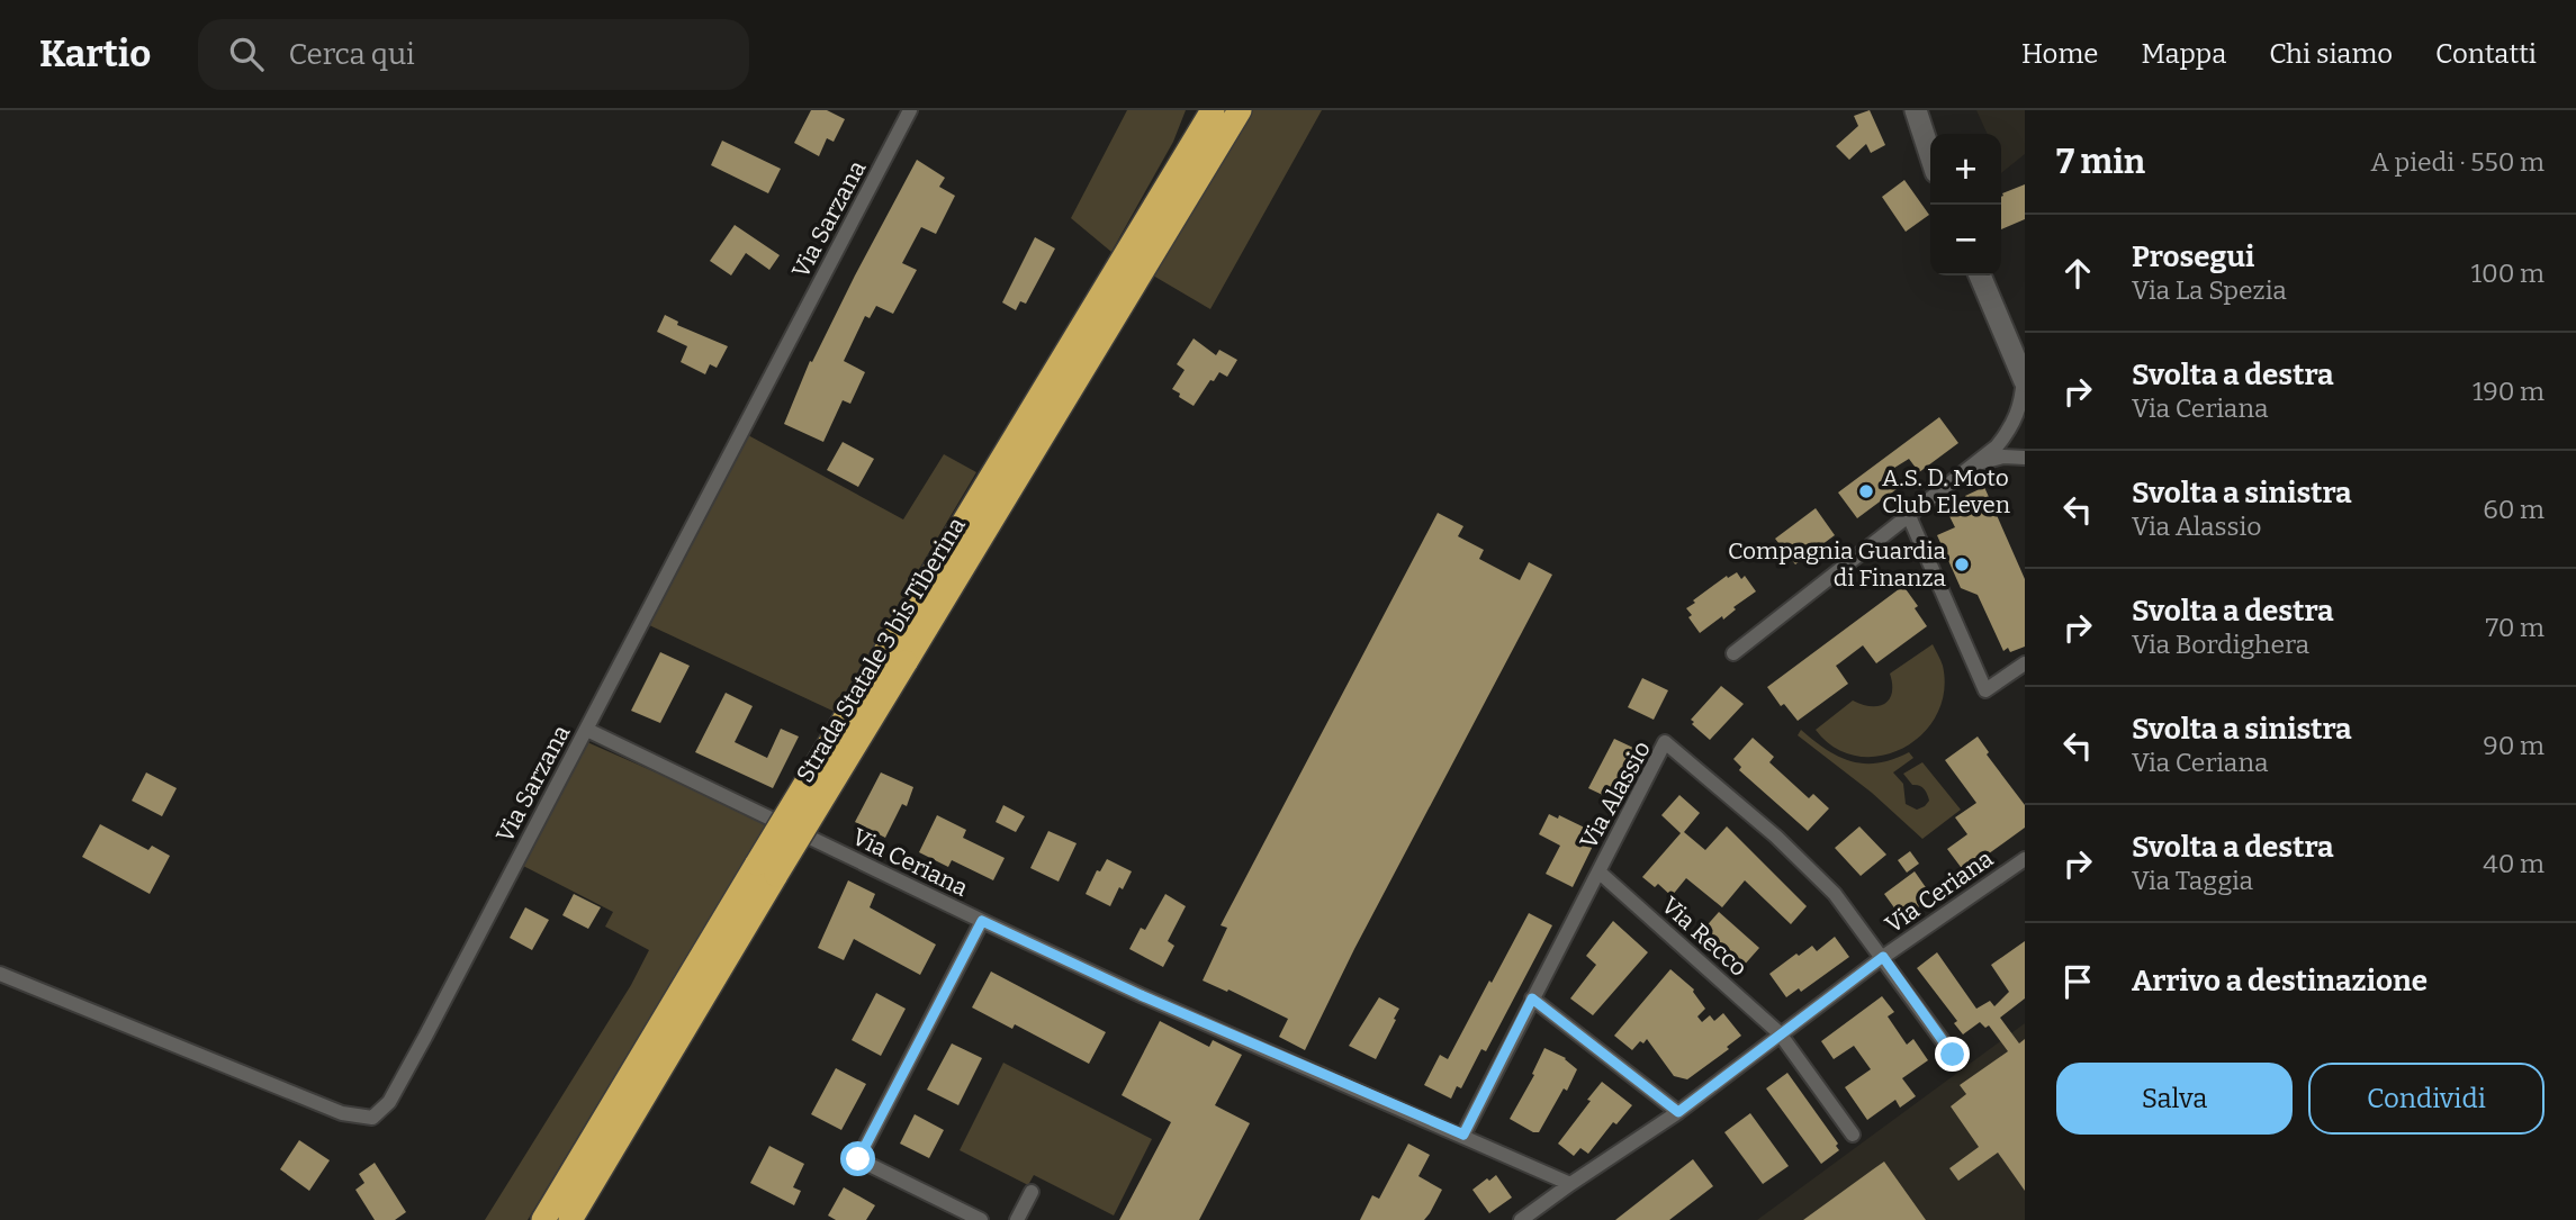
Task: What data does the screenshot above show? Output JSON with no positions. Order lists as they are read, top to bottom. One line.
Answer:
{"streets":{"highway":["Strada Statale 3 bis Tiberina"],"street":["Via Sarzana","Via Alassio","Via Ceriana","Via Recco"]},"crossings":[["Via Sarzana","Via Ceriana"],["Via Alassio","Via Ceriana"],["Via Alassio","Via Recco"],["Via Ceriana","Via Recco"]],"places":["A.S. D. Moto Club Eleven","Compagnia Guardia di Finanza"],"page":{"header":"Kartio","search":"Cerca qui","nav":["Home","Mappa","Chi siamo","Contatti"],"heading":["7 min","A piedi · 550 m"],"map_buttons":["+","−"],"list":[["Prosegui","Via La Spezia","100 m"],["Svolta a destra","Via Ceriana","190 m"],["Svolta a sinistra","Via Alassio","60 m"],["Svolta a destra","Via Bordighera","70 m"],["Svolta a sinistra","Via Ceriana","90 m"],["Svolta a destra","Via Taggia","40 m"],"Arrivo a destinazione"],"buttons":["Salva","Condividi"]}}
